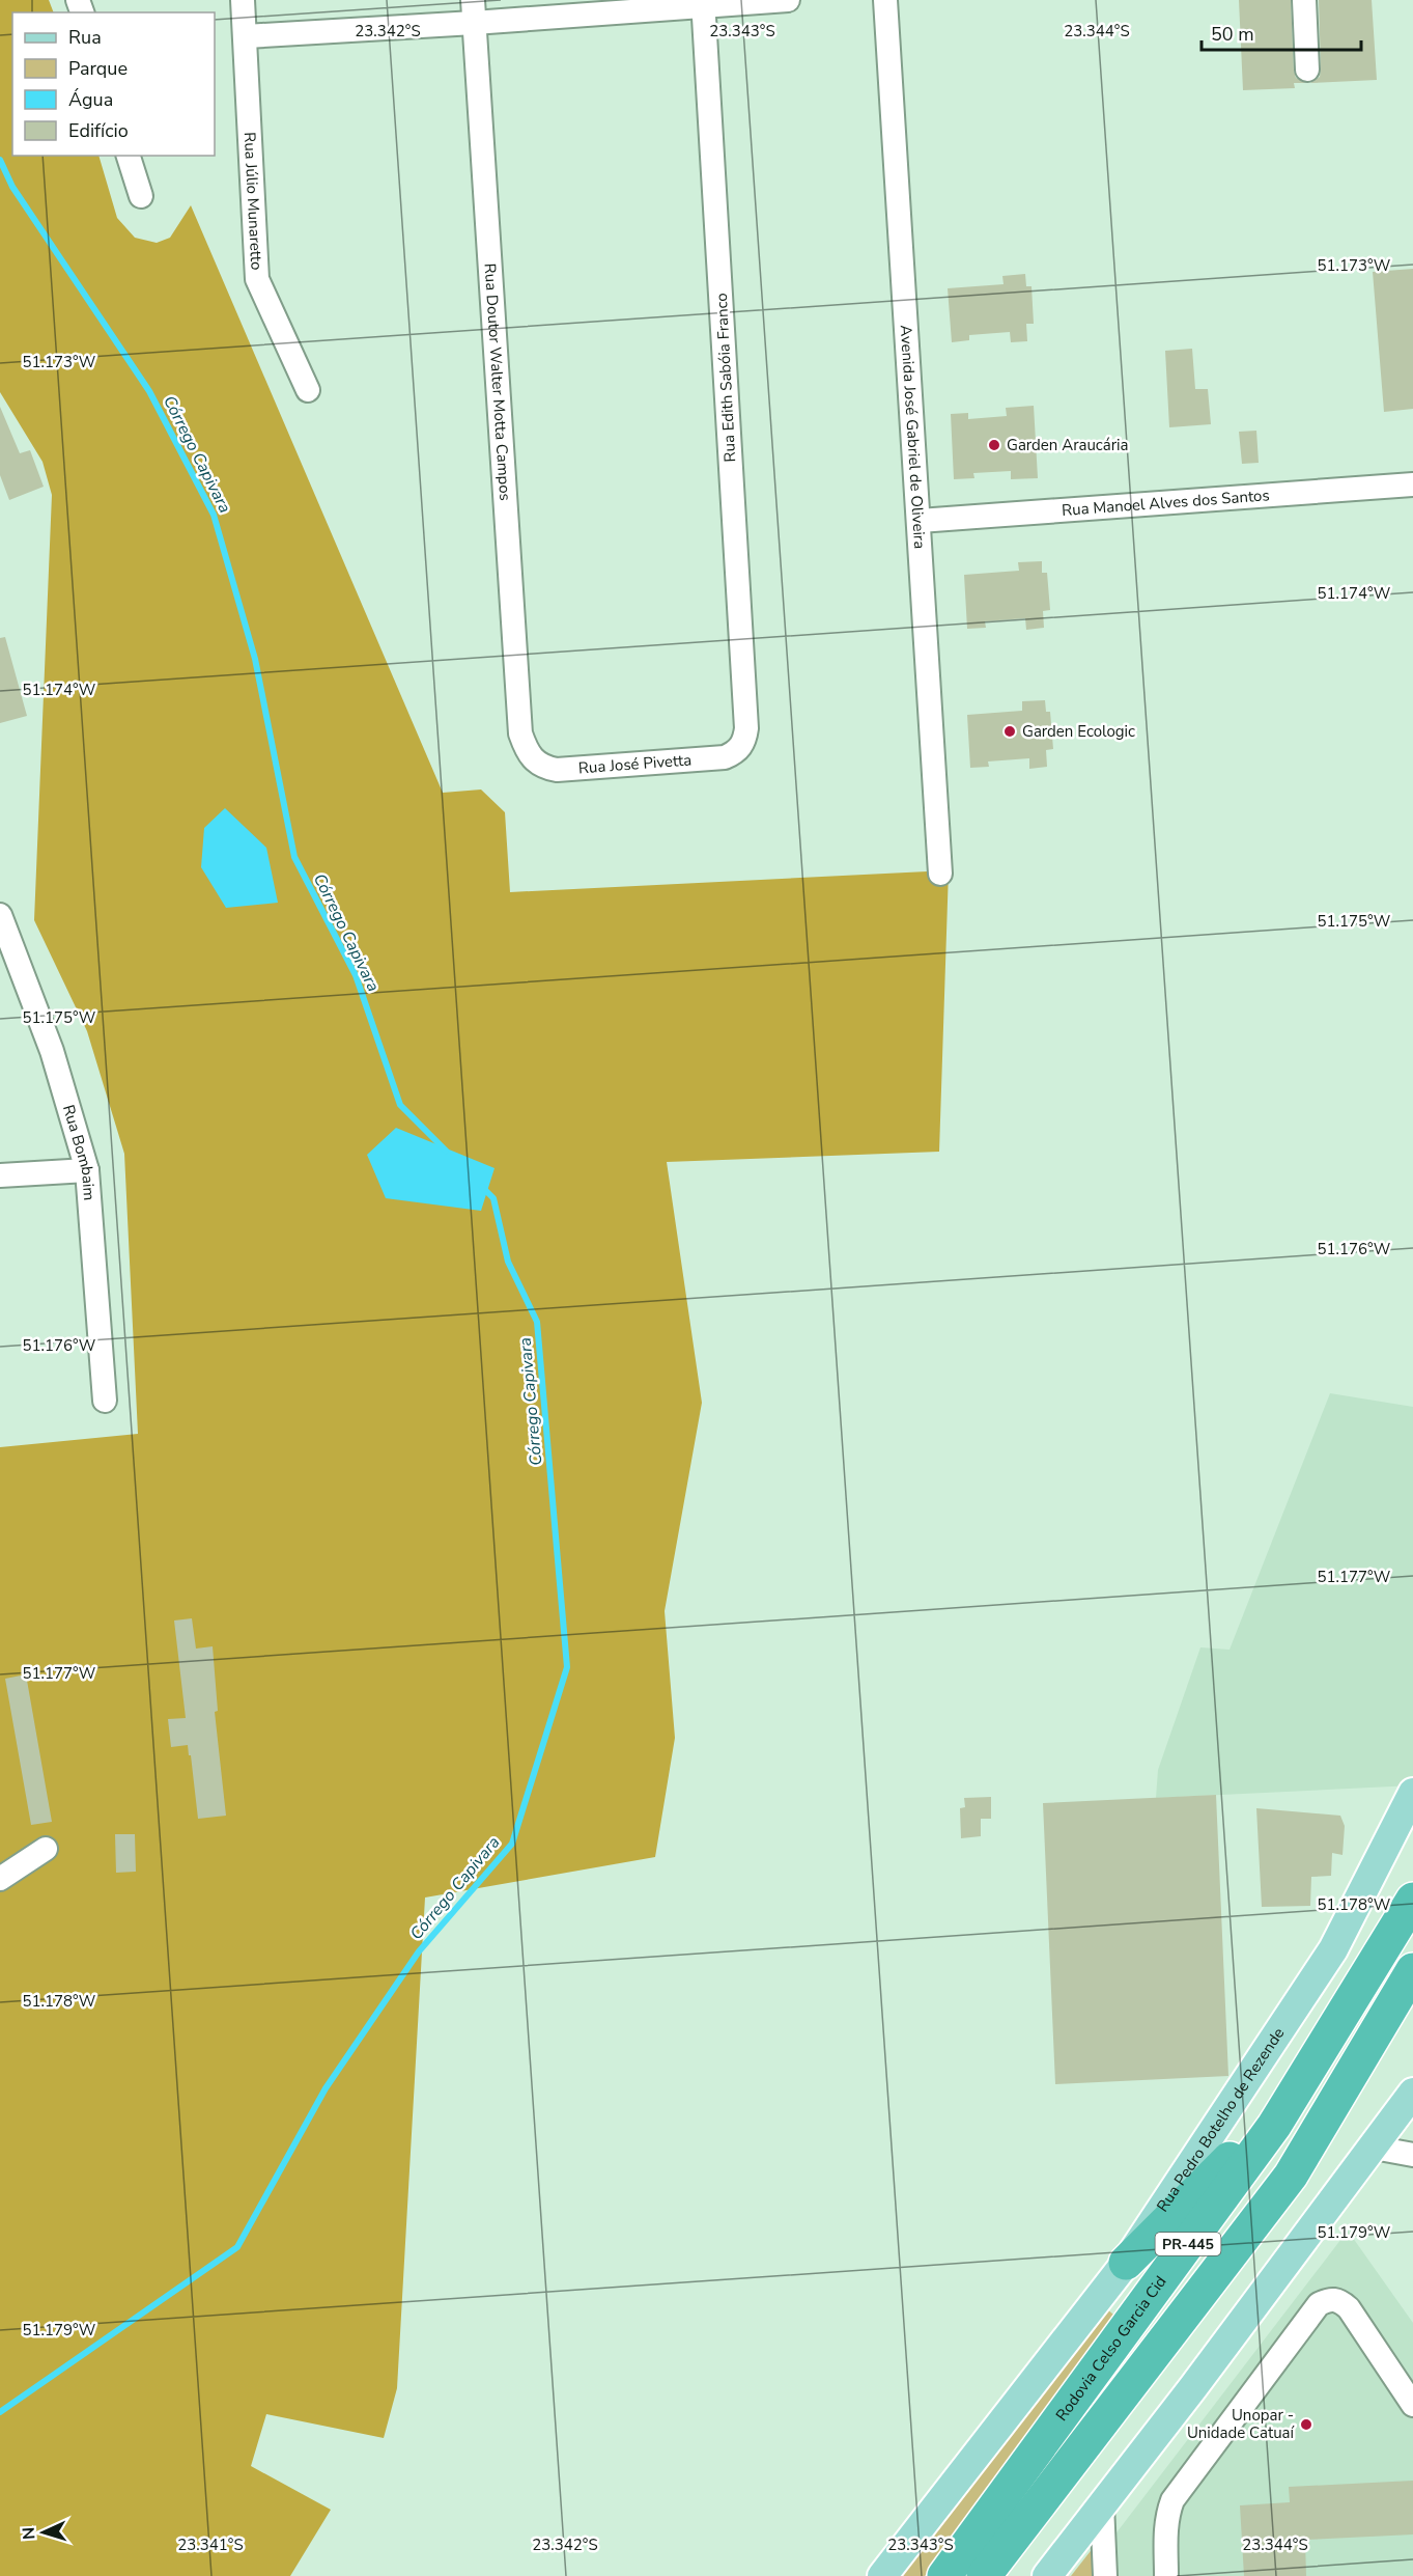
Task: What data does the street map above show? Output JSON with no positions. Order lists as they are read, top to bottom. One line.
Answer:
{"streets":{"highway":["PR-445","Rodovia Celso Garcia Cid"],"main road":["Rua Pedro Botelho de Rezende"],"street":["Rua Júlio Munaretto","Rua Edith Sabóia Franco","Rua Doutor Walter Motta Campos","Avenida José Gabriel de Oliveira","Rua Manoel Alves dos Santos","Rua José Pivetta","Rua Bombaim"]},"crossings":[["Rua Edith Sabóia Franco","Rua José Pivetta"],["Rua Doutor Walter Motta Campos","Rua José Pivetta"],["Avenida José Gabriel de Oliveira","Rua Manoel Alves dos Santos"]],"water":["Córrego Capivara"],"places":["Garden Araucária","Garden Ecologic","Unopar - Unidade Catuaí"],"legend":["Rua","Parque","Água","Edifício"],"scale_bar":"50 m","north":"left","coordinates":["23.342°S","23.343°S","23.344°S","51.173°W","51.174°W","51.175°W","51.176°W","51.177°W","51.178°W","51.179°W","23.341°S"]}
